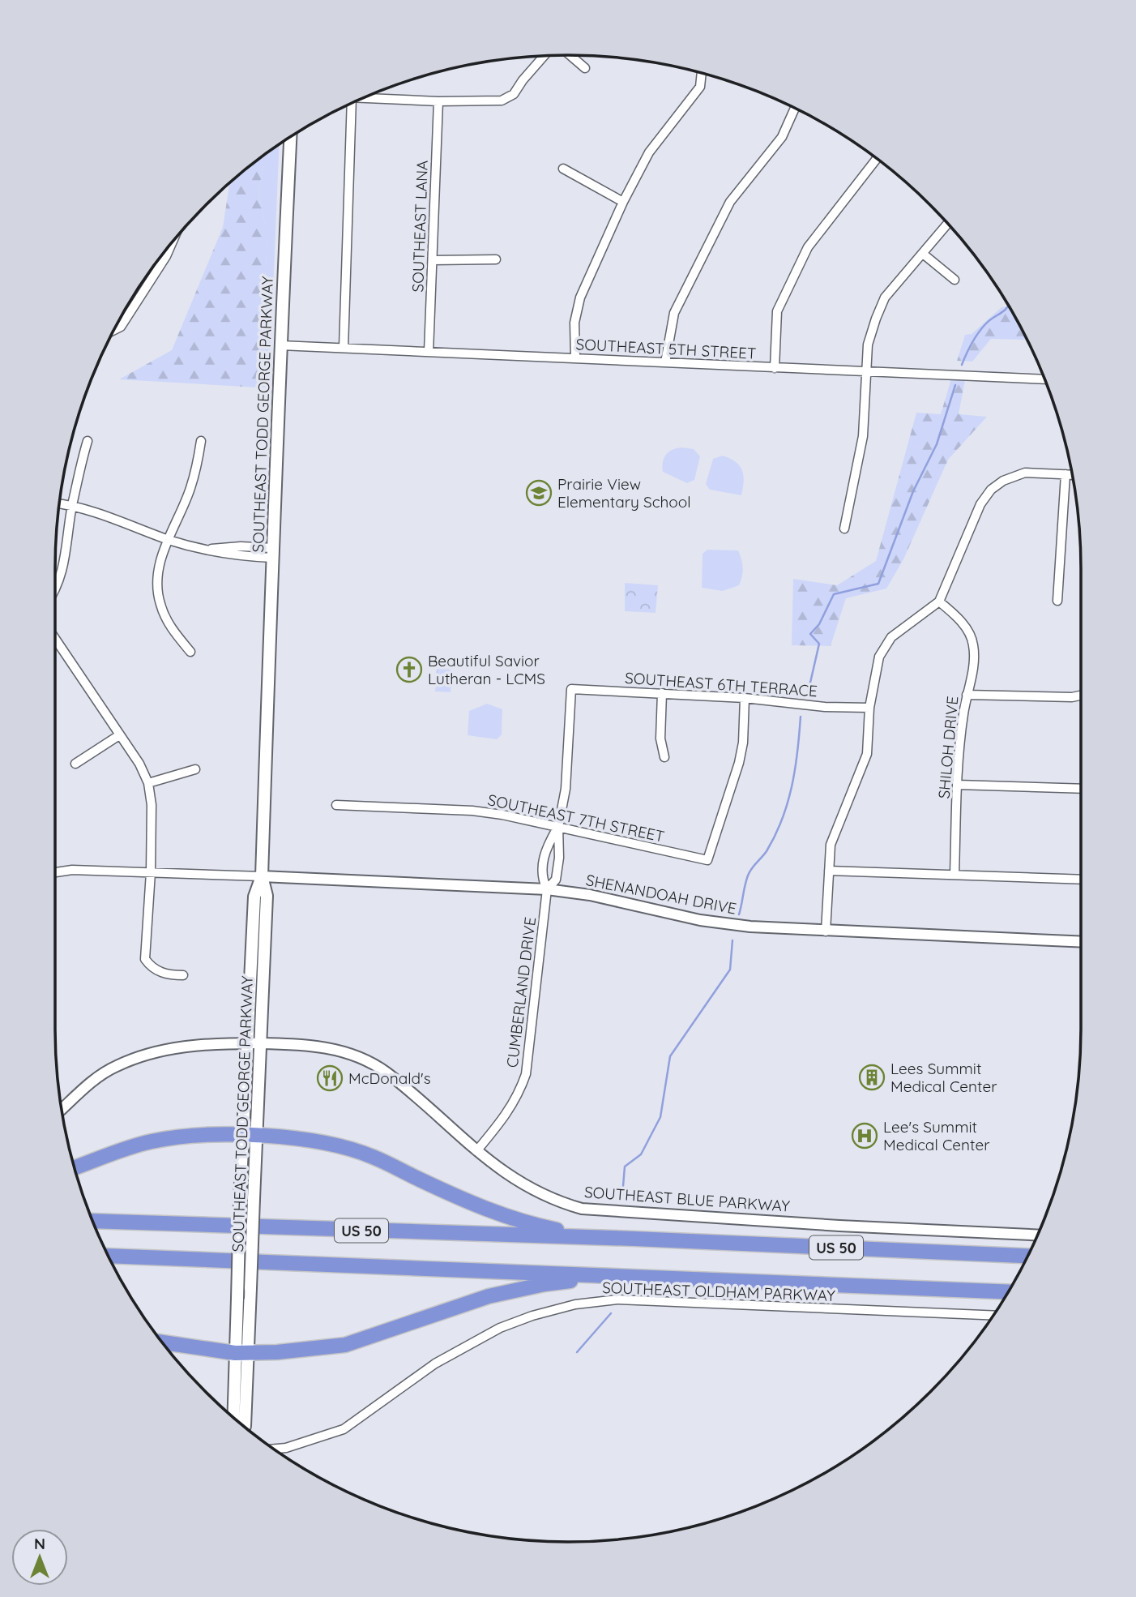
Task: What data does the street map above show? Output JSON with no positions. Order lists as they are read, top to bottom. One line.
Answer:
{"streets":{"highway":["US 50"],"main road":["SOUTHEAST TODD GEORGE PARKWAY"],"street":["SOUTHEAST LANA","SOUTHEAST 5TH STREET","SOUTHEAST 6TH TERRACE","SHILOH DRIVE","SOUTHEAST 7TH STREET","SHENANDOAH DRIVE","CUMBERLAND DRIVE","SOUTHEAST BLUE PARKWAY","SOUTHEAST OLDHAM PARKWAY"]},"crossings":[["SOUTHEAST LANA","SOUTHEAST 5TH STREET"],["SOUTHEAST 5TH STREET","SOUTHEAST TODD GEORGE PARKWAY"],["SOUTHEAST TODD GEORGE PARKWAY","SHENANDOAH DRIVE"],["SOUTHEAST TODD GEORGE PARKWAY","SOUTHEAST BLUE PARKWAY"],["SOUTHEAST 6TH TERRACE","SOUTHEAST 7TH STREET"],["SOUTHEAST 6TH TERRACE","CUMBERLAND DRIVE"],["SOUTHEAST 7TH STREET","CUMBERLAND DRIVE"],["SHENANDOAH DRIVE","CUMBERLAND DRIVE"],["CUMBERLAND DRIVE","SOUTHEAST BLUE PARKWAY"]],"places":{"school or university":["Prairie View Elementary School"],"church":["Beautiful Savior Lutheran - LCMS"],"building":["Lees Summit Medical Center"],"restaurant":["McDonald's"],"hospital":["Lee's Summit Medical Center"]},"north":"top"}
